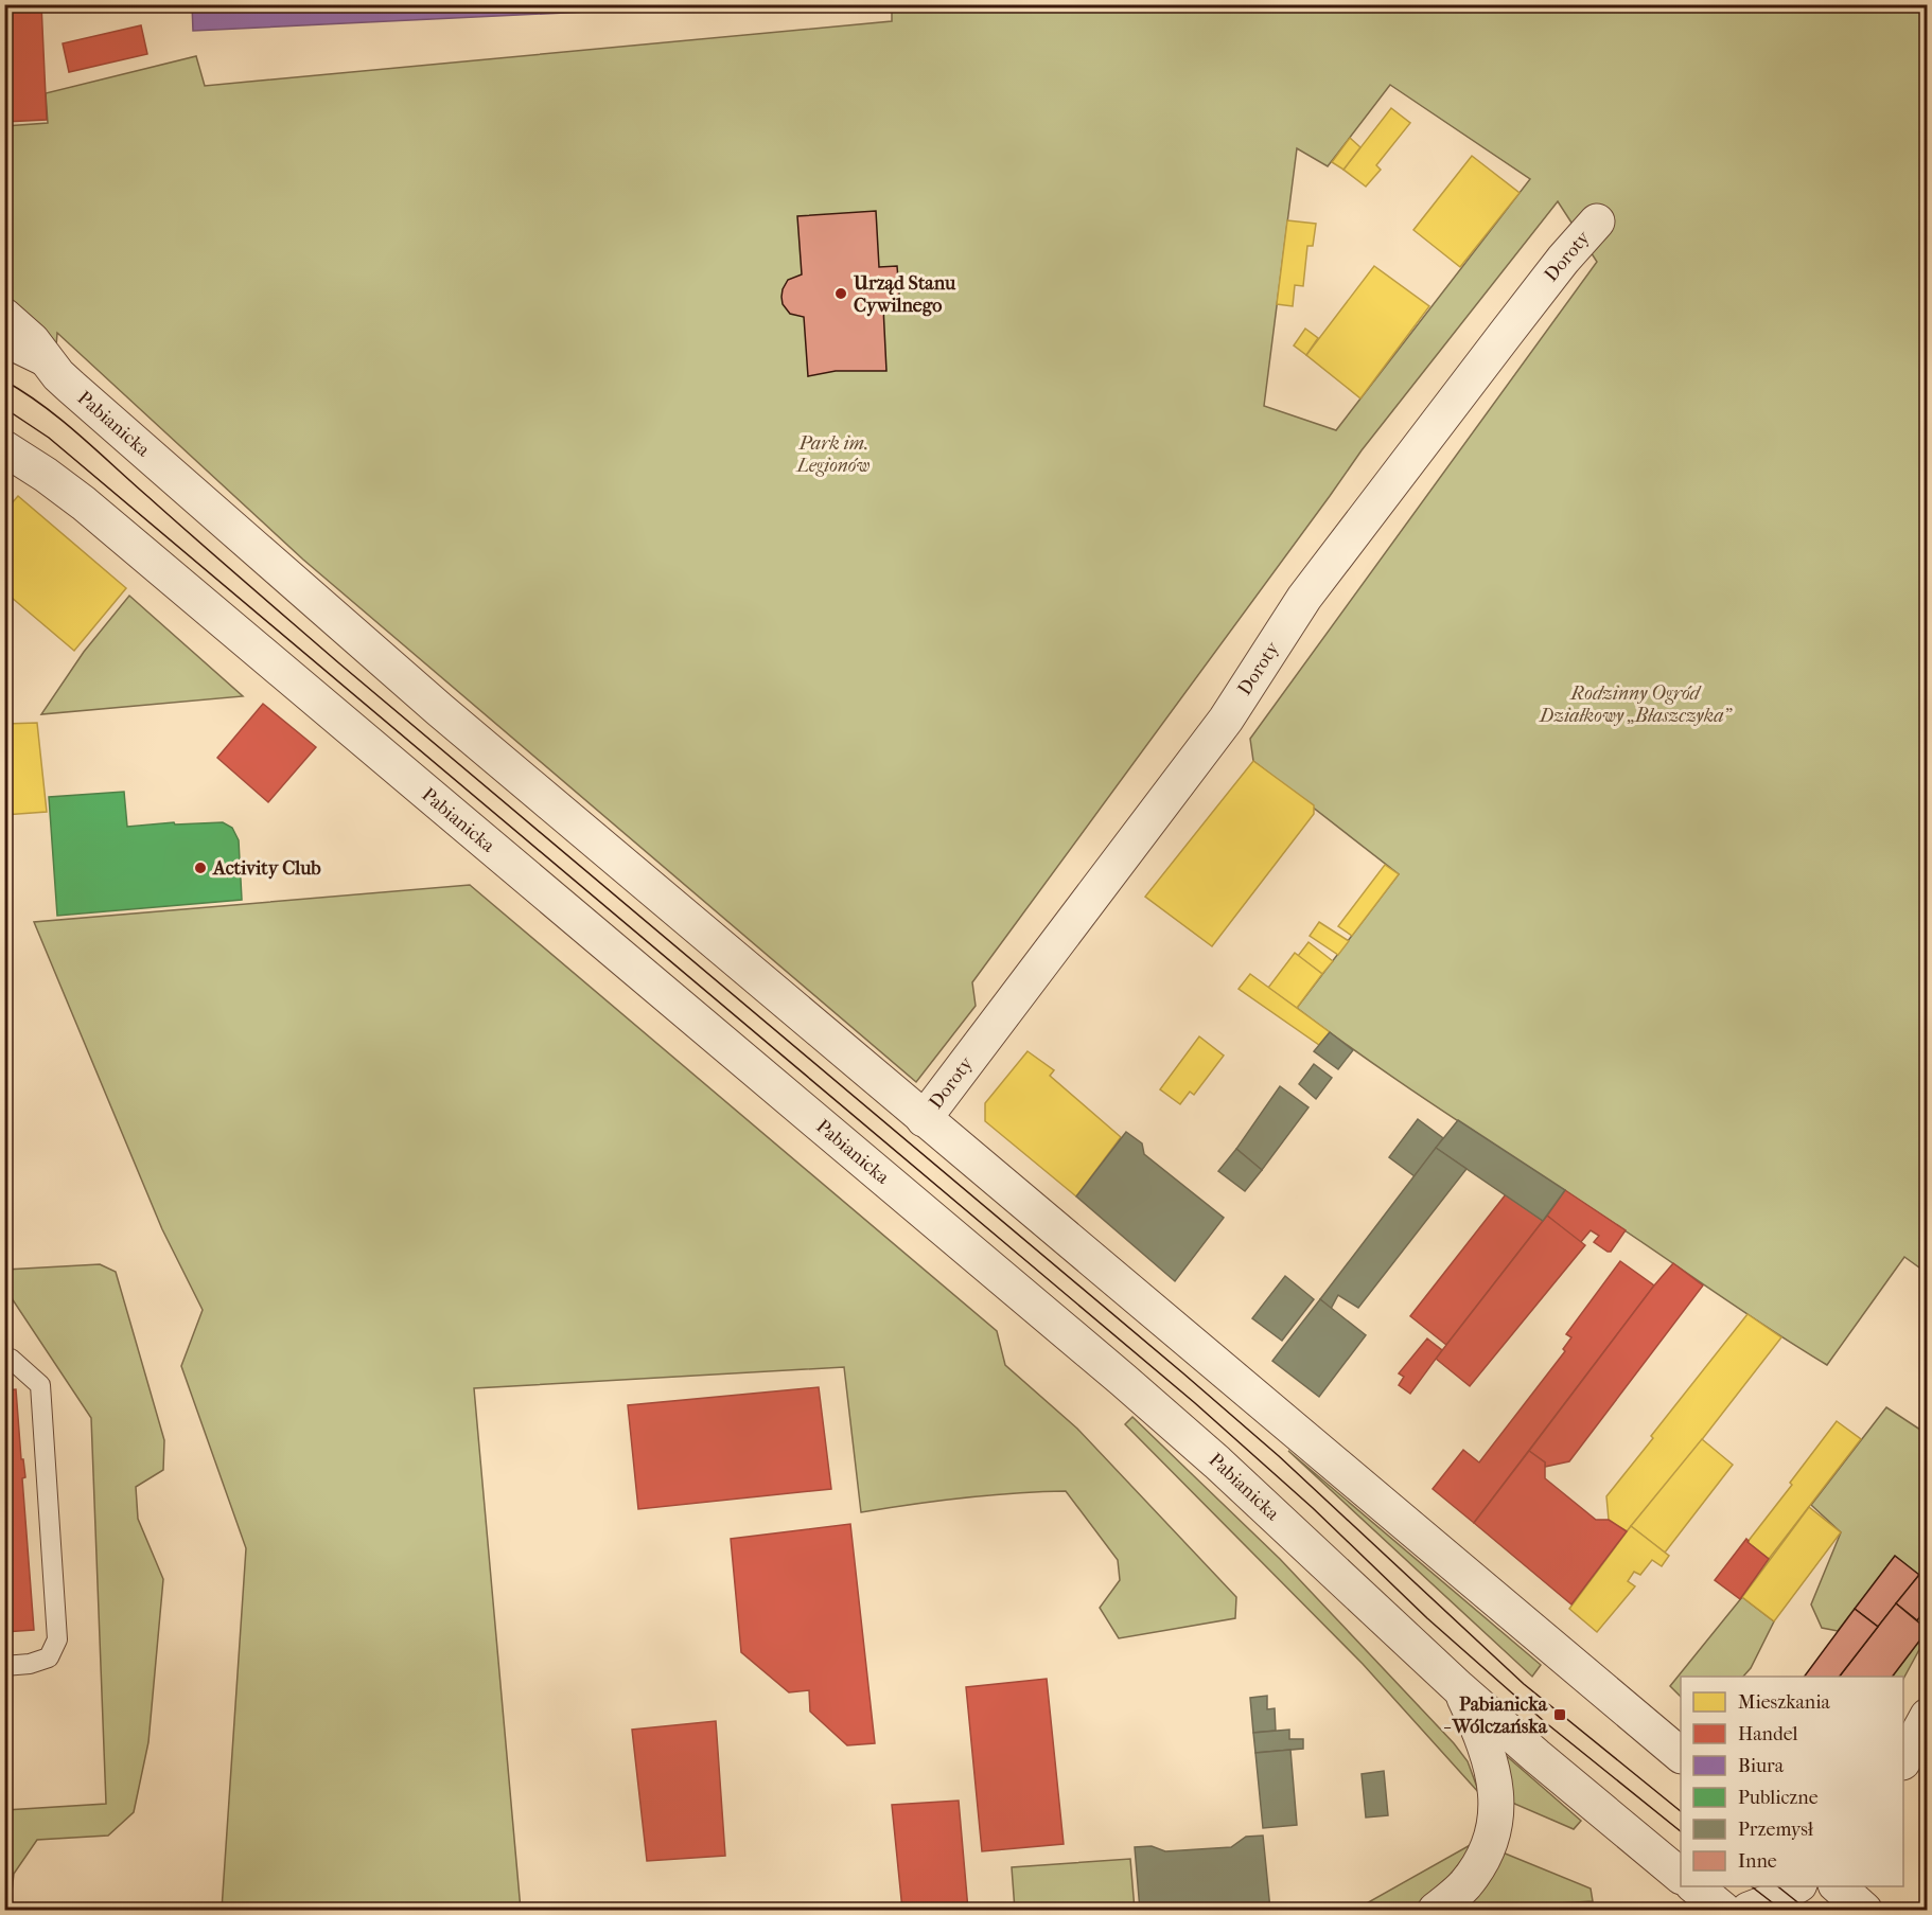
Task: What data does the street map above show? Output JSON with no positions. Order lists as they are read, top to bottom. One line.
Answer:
{"streets":{"street":["Doroty","Pabianicka"]},"crossings":[["Doroty","Pabianicka"]],"parks":["Park im. Legionów","Rodzinny Ogród Działkowy „Błaszczyka”"],"places":{"other":["Urząd Stanu Cywilnego","Activity Club"],"transit":["Pabianicka - Wólczańska"]},"legend":["Mieszkania","Handel","Biura","Publiczne","Przemysł","Inne"]}
